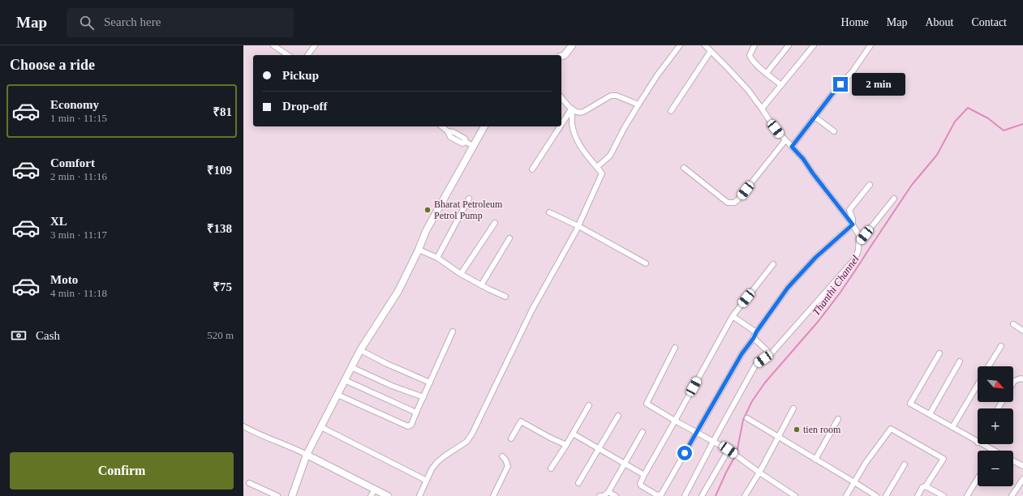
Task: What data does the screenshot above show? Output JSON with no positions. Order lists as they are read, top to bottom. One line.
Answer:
{"water":["Thanthi Channel"],"places":["Bharat Petroleum Petrol Pump","tien room"],"north":"bottom right","page":{"header":"Map","search":"Search here","nav":["Home","Map","About","Contact"],"heading":"Choose a ride","banner":["Pickup","Drop-off"],"bubble":"2 min","list":[{"name":"Economy","note":"1 min · 11:15","value":"₹81"},{"name":"Comfort","note":"2 min · 11:16","value":"₹109"},{"name":"XL","note":"3 min · 11:17","value":"₹138"},{"name":"Moto","note":"4 min · 11:18","value":"₹75"}],"pay":["Cash","520 m"],"map_buttons":["+","−"],"buttons":"Confirm"}}
